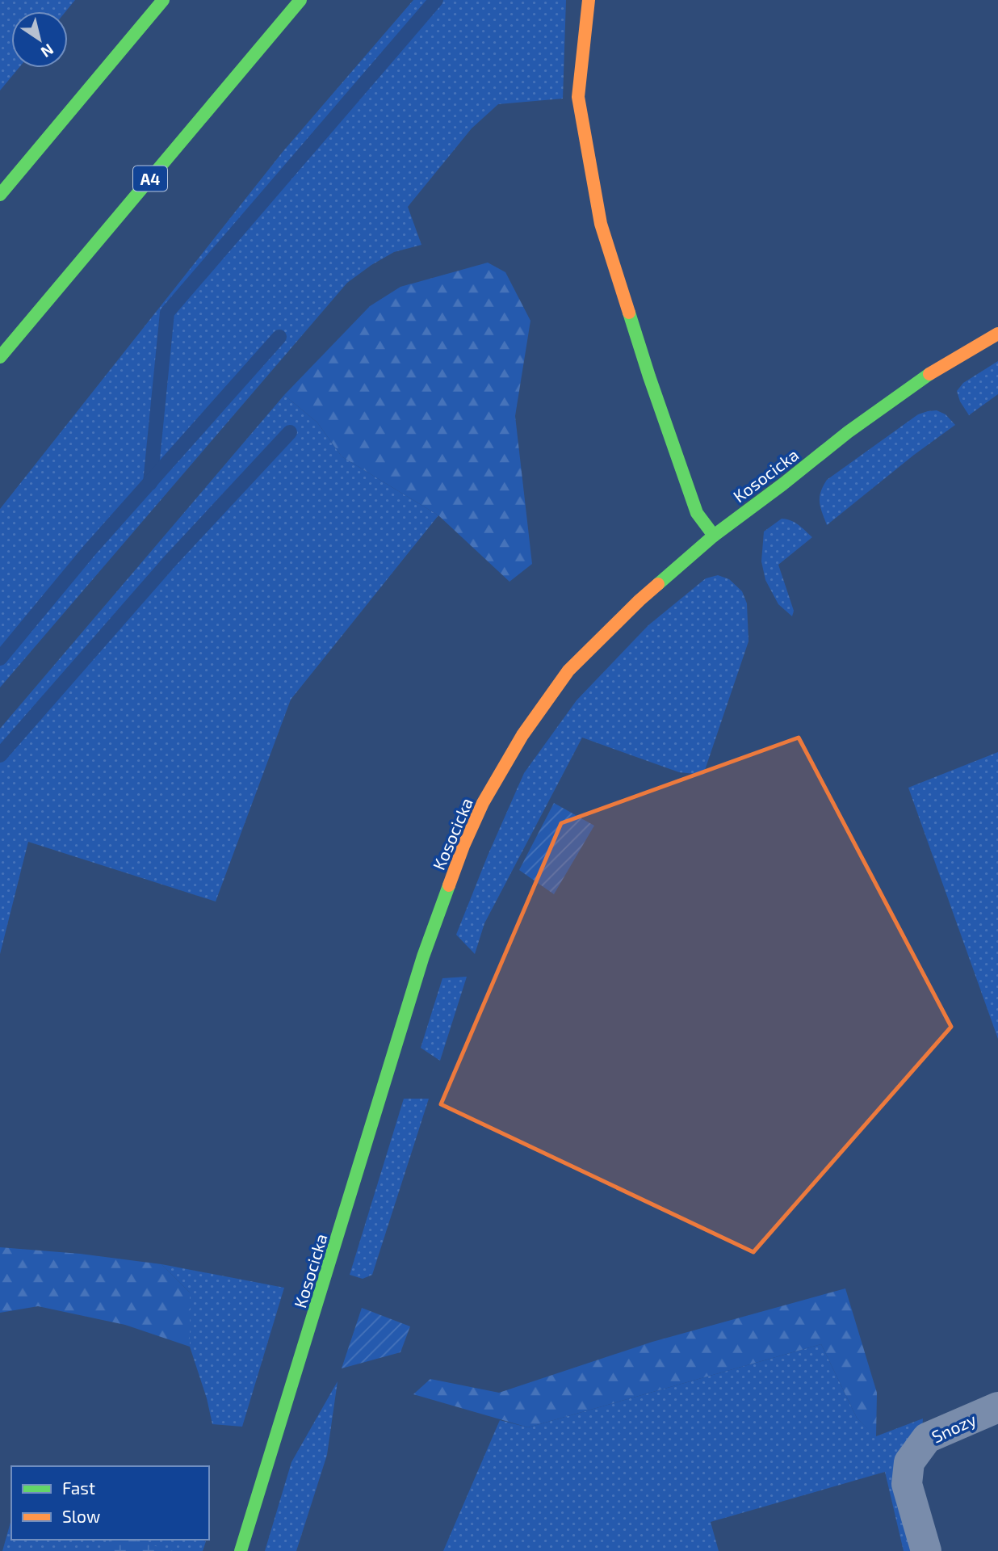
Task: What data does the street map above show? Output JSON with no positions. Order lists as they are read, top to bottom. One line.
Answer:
{"streets":{"main road":["A4","Kosocicka"],"street":["Snozy"]},"legend":["Fast","Slow"],"north":"bottom right"}
